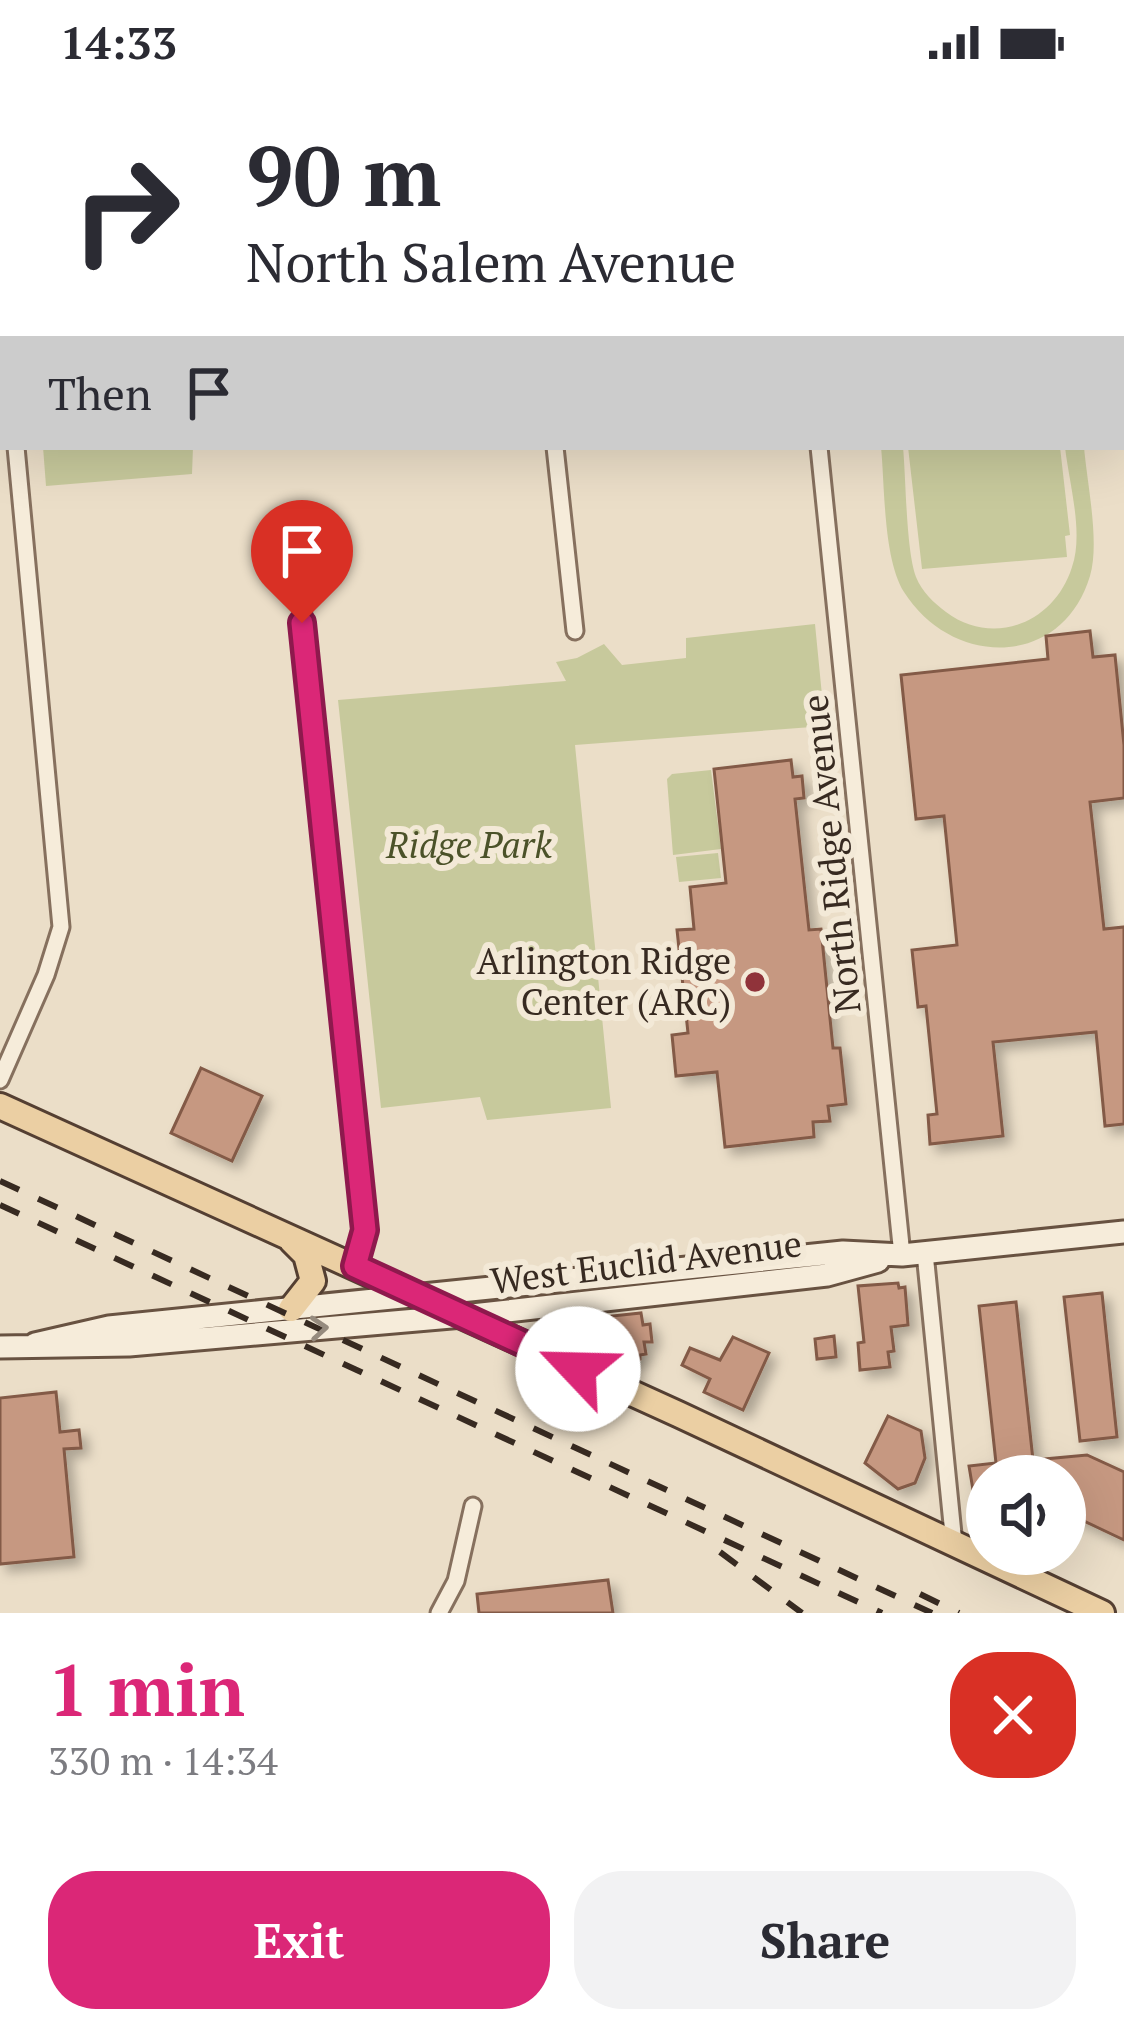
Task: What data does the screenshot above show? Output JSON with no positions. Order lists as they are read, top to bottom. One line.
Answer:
{"streets":{"street":["North Ridge Avenue","West Euclid Avenue"]},"crossings":[["North Ridge Avenue","West Euclid Avenue"]],"parks":["Ridge Park"],"places":["Arlington Ridge Center (ARC)"],"page":{"status":"14:33","turn":["90 m","North Salem Avenue"],"then":"Then","heading":["1 min","330 m · 14:34"],"buttons":["Exit","Share"]}}
